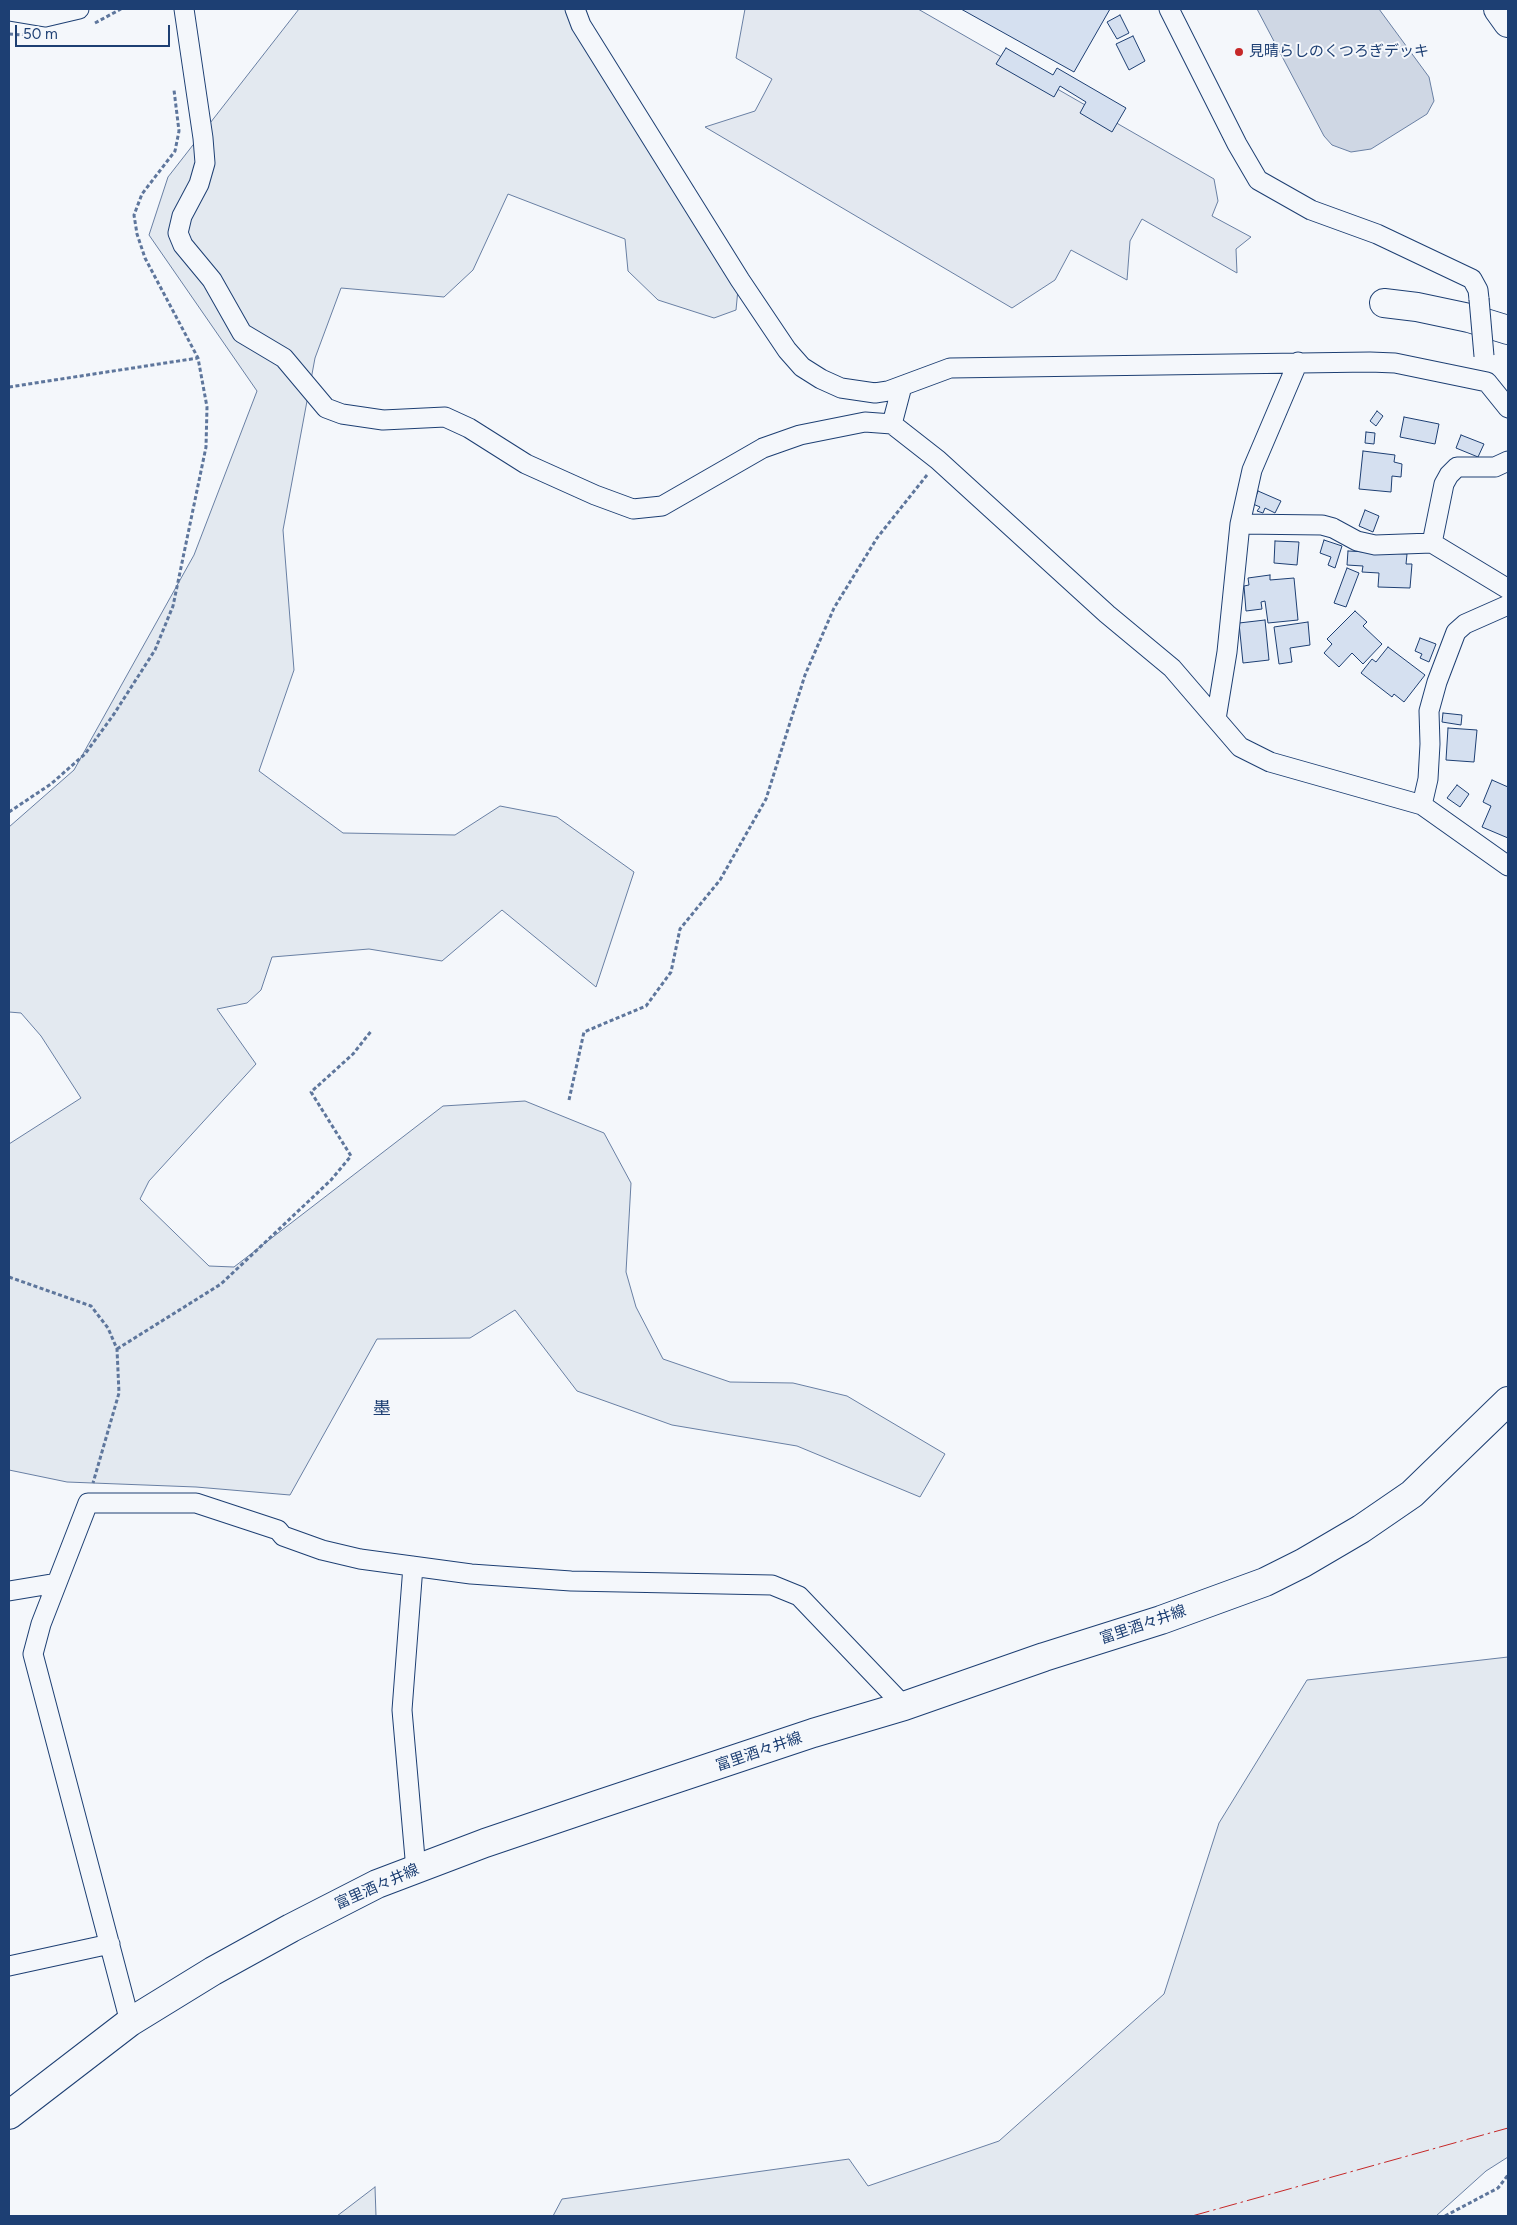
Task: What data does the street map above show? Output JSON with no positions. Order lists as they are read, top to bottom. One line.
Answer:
{"streets":{"main road":["富里酒々井線"]},"districts":["墨"],"places":["見晴らしのくつろぎデッキ"],"scale_bar":"50 m"}
